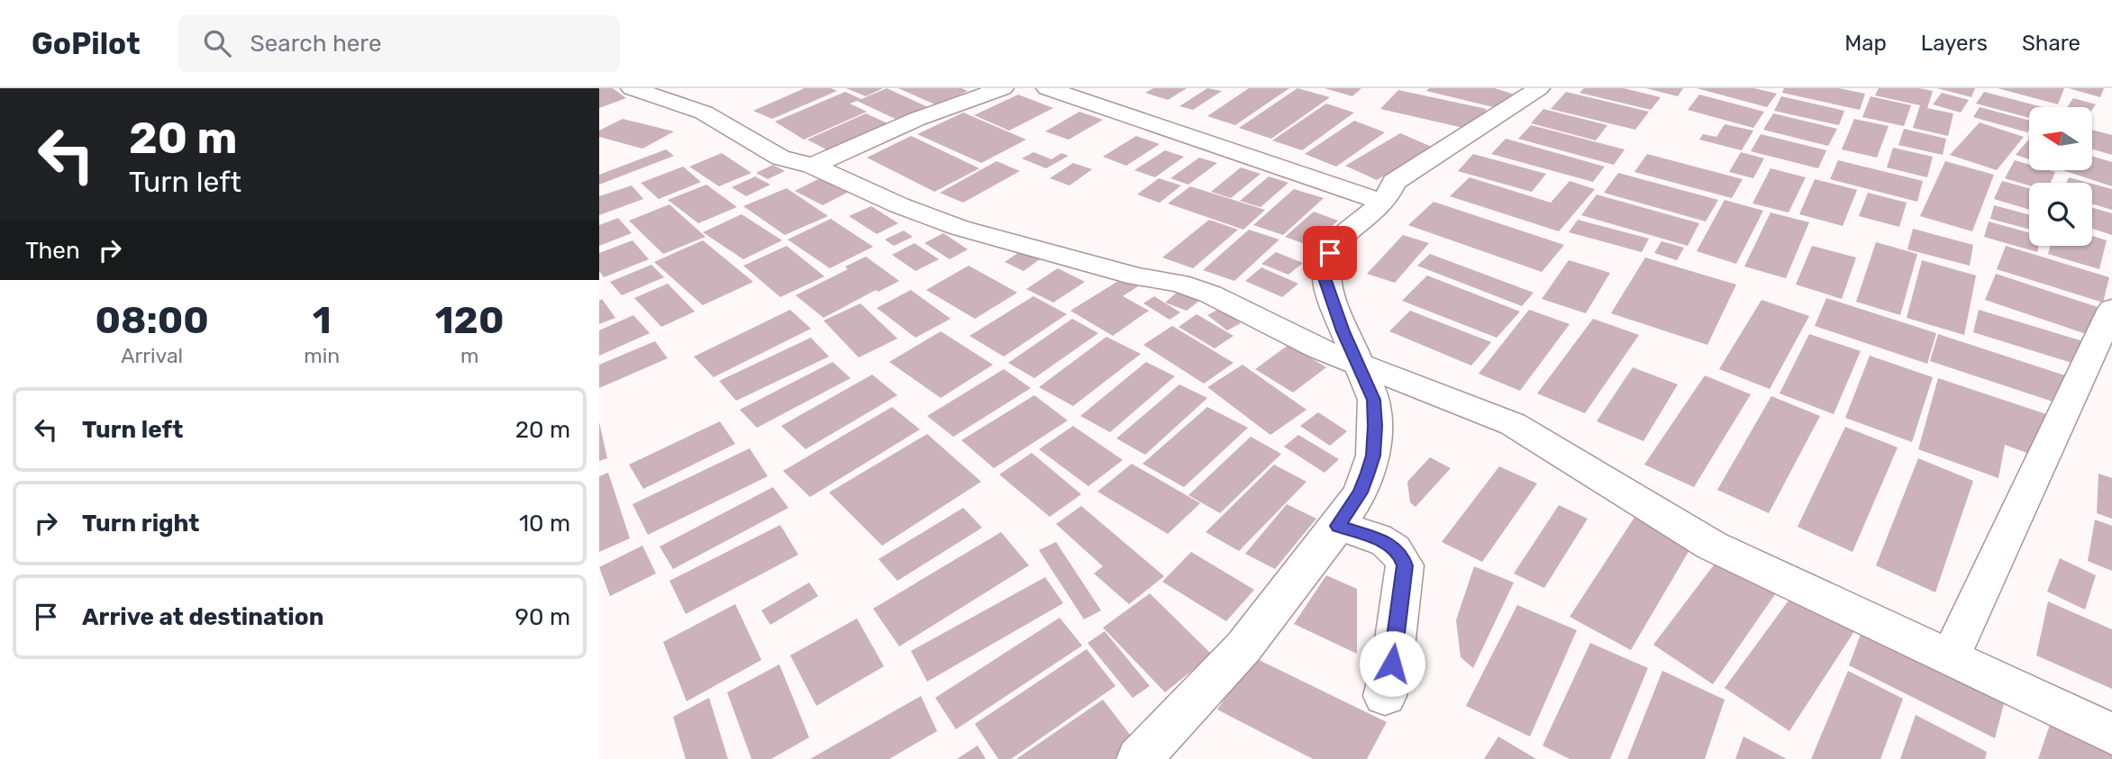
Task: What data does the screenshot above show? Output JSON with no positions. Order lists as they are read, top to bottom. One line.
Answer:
{"north":"left","page":{"header":"GoPilot","search":"Search here","nav":["Map","Layers","Share"],"turn":["20 m","Turn left"],"then":"Then","eta":["08:00","Arrival","1","min","120","m"],"list":[{"name":"Turn left","value":"20 m"},{"name":"Turn right","value":"10 m"},{"name":"Arrive at destination","value":"90 m"}]}}
